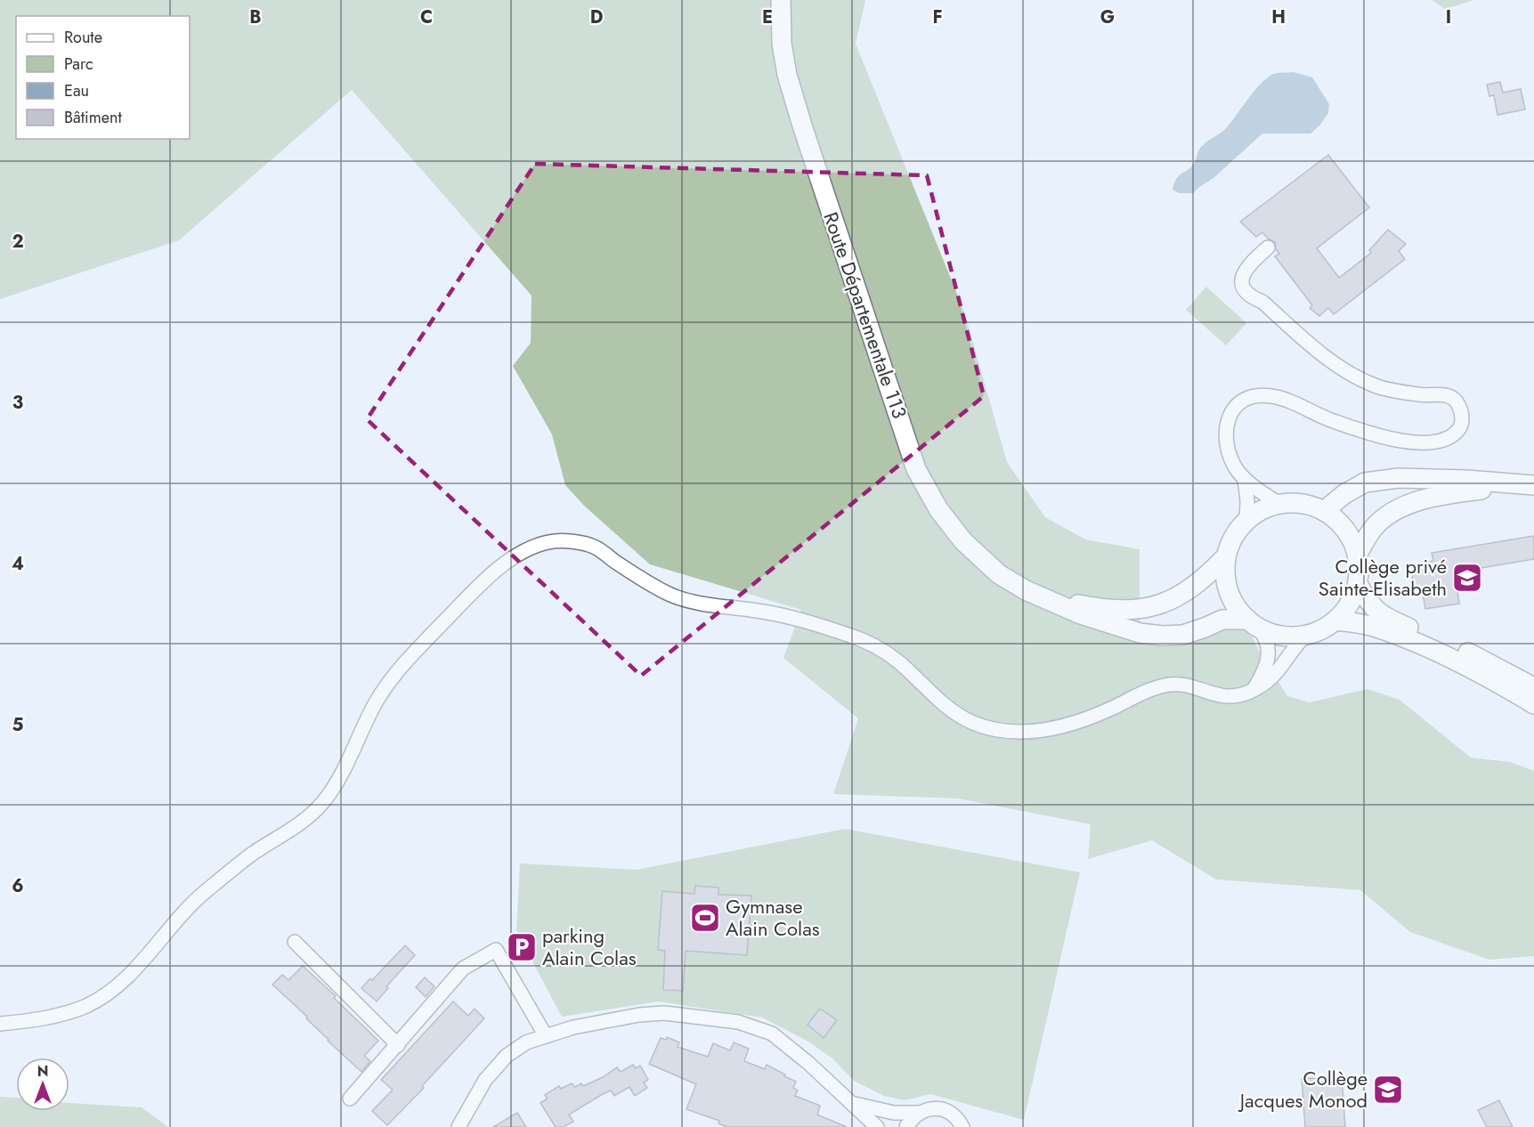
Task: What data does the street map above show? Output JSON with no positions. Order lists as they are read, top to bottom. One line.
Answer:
{"streets":{"main road":["Route Départementale 113"]},"places":{"school or university":["Collège privé Sainte-Elisabeth","Collège Jacques Monod"],"sports":["Gymnase Alain Colas"],"parking":["parking Alain Colas"]},"legend":["Route","Parc","Eau","Bâtiment"],"north":"top","grid":{"columns":["B","C","D","E","F","G","H","I"],"rows":["2","3","4","5","6"]}}
